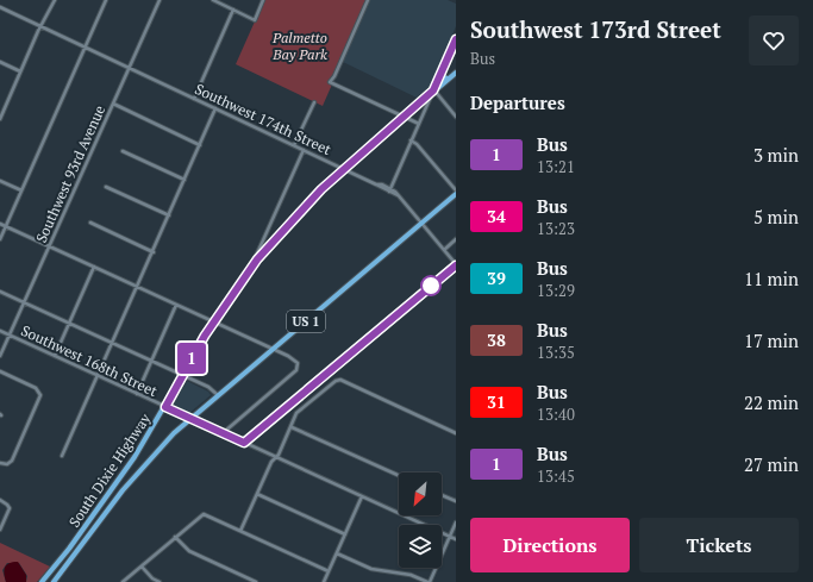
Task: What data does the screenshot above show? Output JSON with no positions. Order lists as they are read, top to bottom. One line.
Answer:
{"streets":{"highway":["US 1","South Dixie Highway"],"street":["Southwest 174th Street","Southwest 93rd Avenue","Southwest 168th Street"]},"crossings":[["Southwest 174th Street","Southwest 93rd Avenue"],["Southwest 174th Street","South Dixie Highway"],["Southwest 93rd Avenue","Southwest 168th Street"],["Southwest 168th Street","South Dixie Highway"]],"parks":["Palmetto Bay Park"],"lines":["bus line 1"],"north":"bottom left","page":{"on_map":"1","heading":[["Southwest 173rd Street","Bus"],"Departures"],"list":[{"mark":"1","name":"Bus","note":"13:21","value":"3 min"},{"mark":"34","name":"Bus","note":"13:23","value":"5 min"},{"mark":"39","name":"Bus","note":"13:29","value":"11 min"},{"mark":"38","name":"Bus","note":"13:35","value":"17 min"},{"mark":"31","name":"Bus","note":"13:40","value":"22 min"},{"mark":"1","name":"Bus","note":"13:45","value":"27 min"}],"buttons":["Directions","Tickets"]}}
